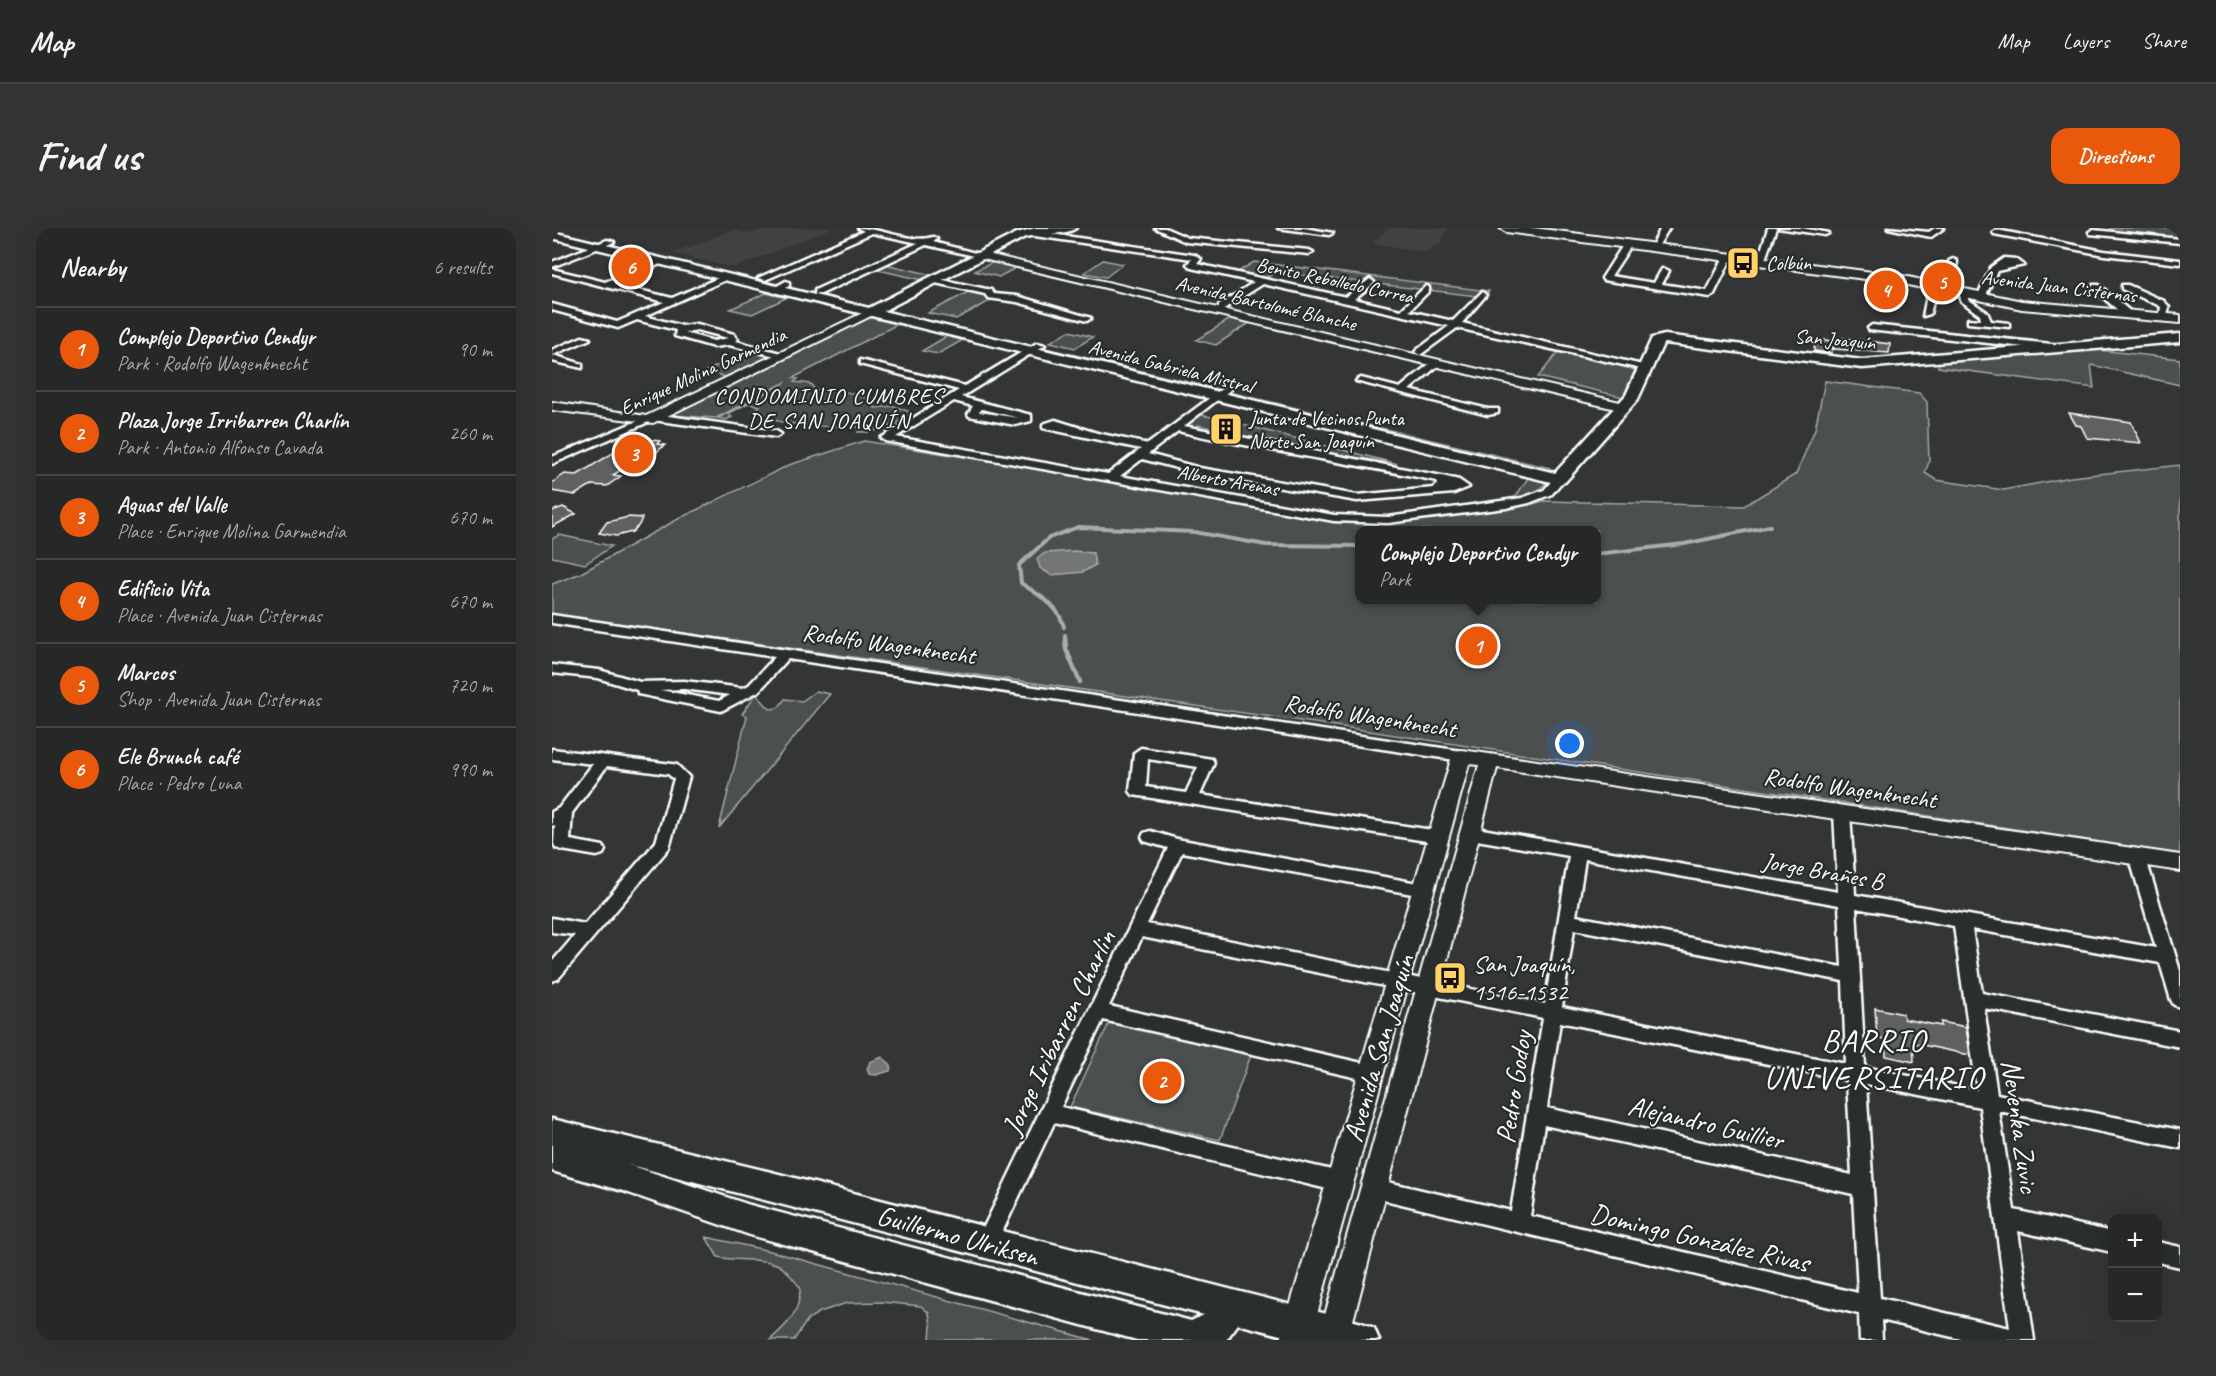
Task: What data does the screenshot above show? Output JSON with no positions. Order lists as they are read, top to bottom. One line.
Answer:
{"streets":{"main road":["Avenida Juan Cisternas","San Joaquín","Avenida Gabriela Mistral","Enrique Molina Garmendia","Guillermo Ulriksen"],"street":["Benito Rebolledo Correa","Avenida Bartolomé Blanche","Alberto Arenas","Rodolfo Wagenknecht","Jorge Brañes B","Jorge Iribarren Charlin","Avenida San Joaquín","Pedro Godoy","Alejandro Guillier","Nevenka Zuvic","Domingo González Rivas"]},"crossings":[["Benito Rebolledo Correa","San Joaquín"],["Benito Rebolledo Correa","Enrique Molina Garmendia"],["Avenida Bartolomé Blanche","San Joaquín"],["Avenida Bartolomé Blanche","Enrique Molina Garmendia"],["San Joaquín","Avenida Gabriela Mistral"],["San Joaquín","Alberto Arenas"],["Avenida Gabriela Mistral","Enrique Molina Garmendia"],["Avenida Gabriela Mistral","Alberto Arenas"],["Rodolfo Wagenknecht","Avenida San Joaquín"],["Jorge Brañes B","Avenida San Joaquín"],["Jorge Brañes B","Pedro Godoy"],["Jorge Brañes B","Nevenka Zuvic"],["Jorge Iribarren Charlin","Guillermo Ulriksen"],["Avenida San Joaquín","Guillermo Ulriksen"],["Avenida San Joaquín","Domingo González Rivas"],["Pedro Godoy","Alejandro Guillier"],["Pedro Godoy","Domingo González Rivas"]],"districts":["CONDOMINIO CUMBRES DE SAN JOAQUÍN","BARRIO UNIVERSITARIO"],"places":{"bus stop":["Colbún","San Joaquín, 1516-1532"],"building":["Junta de Vecinos Punta Norte San Joaquín"]},"page":{"header":"Map","nav":["Map","Layers","Share"],"buttons":"Directions","title":"Find us","heading":["Nearby","6 results"],"pins":["6","5","4","3","1","2"],"list":[{"mark":"1","name":"Complejo Deportivo Cendyr","note":"Park · Rodolfo Wagenknecht","value":"90 m"},{"mark":"2","name":"Plaza Jorge Irribarren Charlín","note":"Park · Antonio Alfonso Cavada","value":"260 m"},{"mark":"3","name":"Aguas del Valle","note":"Place · Enrique Molina Garmendia","value":"670 m"},{"mark":"4","name":"Edificio Vita","note":"Place · Avenida Juan Cisternas","value":"670 m"},{"mark":"5","name":"Marcos","note":"Shop · Avenida Juan Cisternas","value":"720 m"},{"mark":"6","name":"Ele Brunch café","note":"Place · Pedro Luna","value":"990 m"}],"popup":["Complejo Deportivo Cendyr","Park"],"map_buttons":["+","−"]}}
